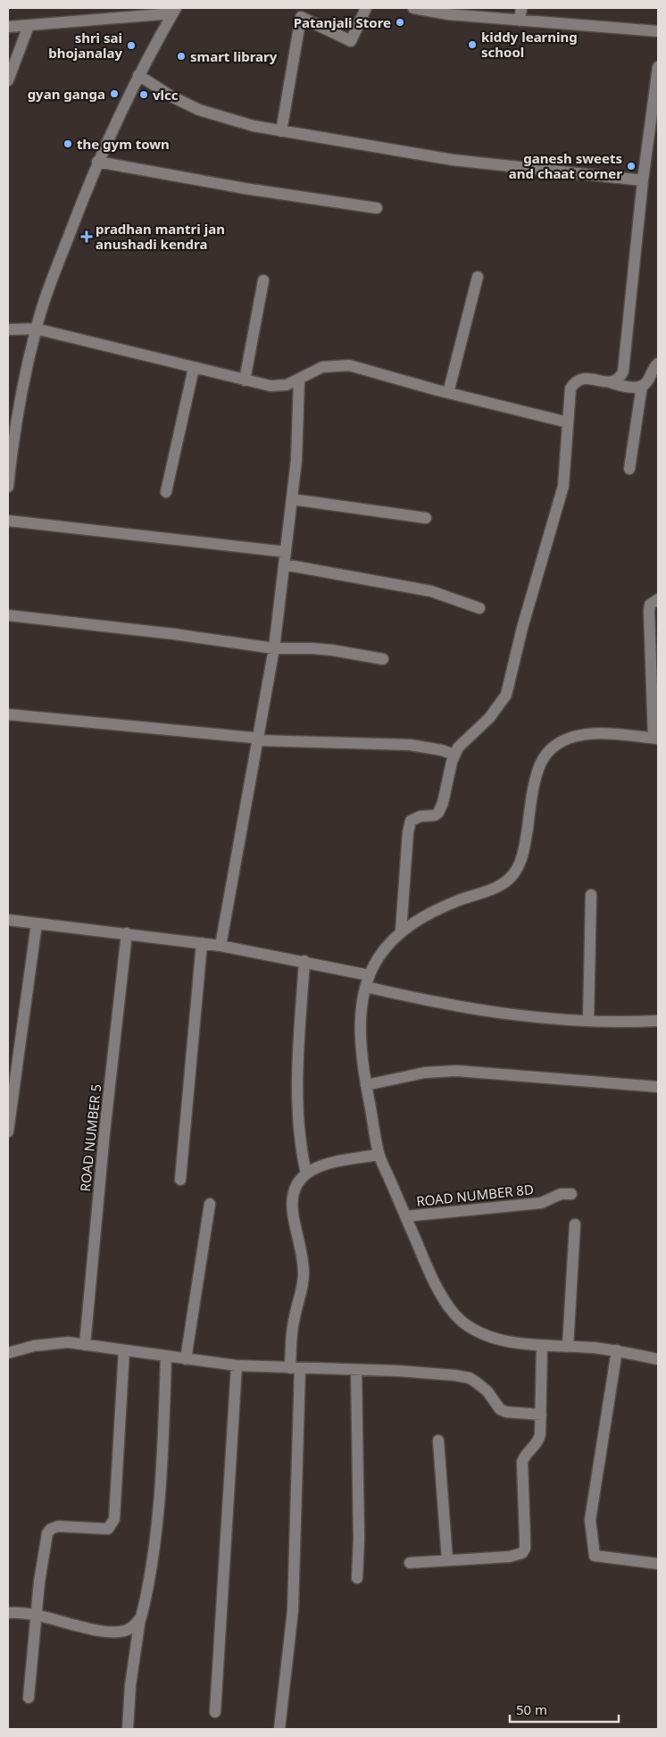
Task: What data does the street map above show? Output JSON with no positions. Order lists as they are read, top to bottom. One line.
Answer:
{"streets":{"street":["ROAD NUMBER 5","ROAD NUMBER 8D"]},"places":{"other":["Patanjali Store","kiddy learning school","shri sai bhojanalay","smart library","gyan ganga","vlcc","the gym town","ganesh sweets and chaat corner"],"health":["pradhan mantri jan anushadi kendra"]},"scale_bar":"50 m"}
